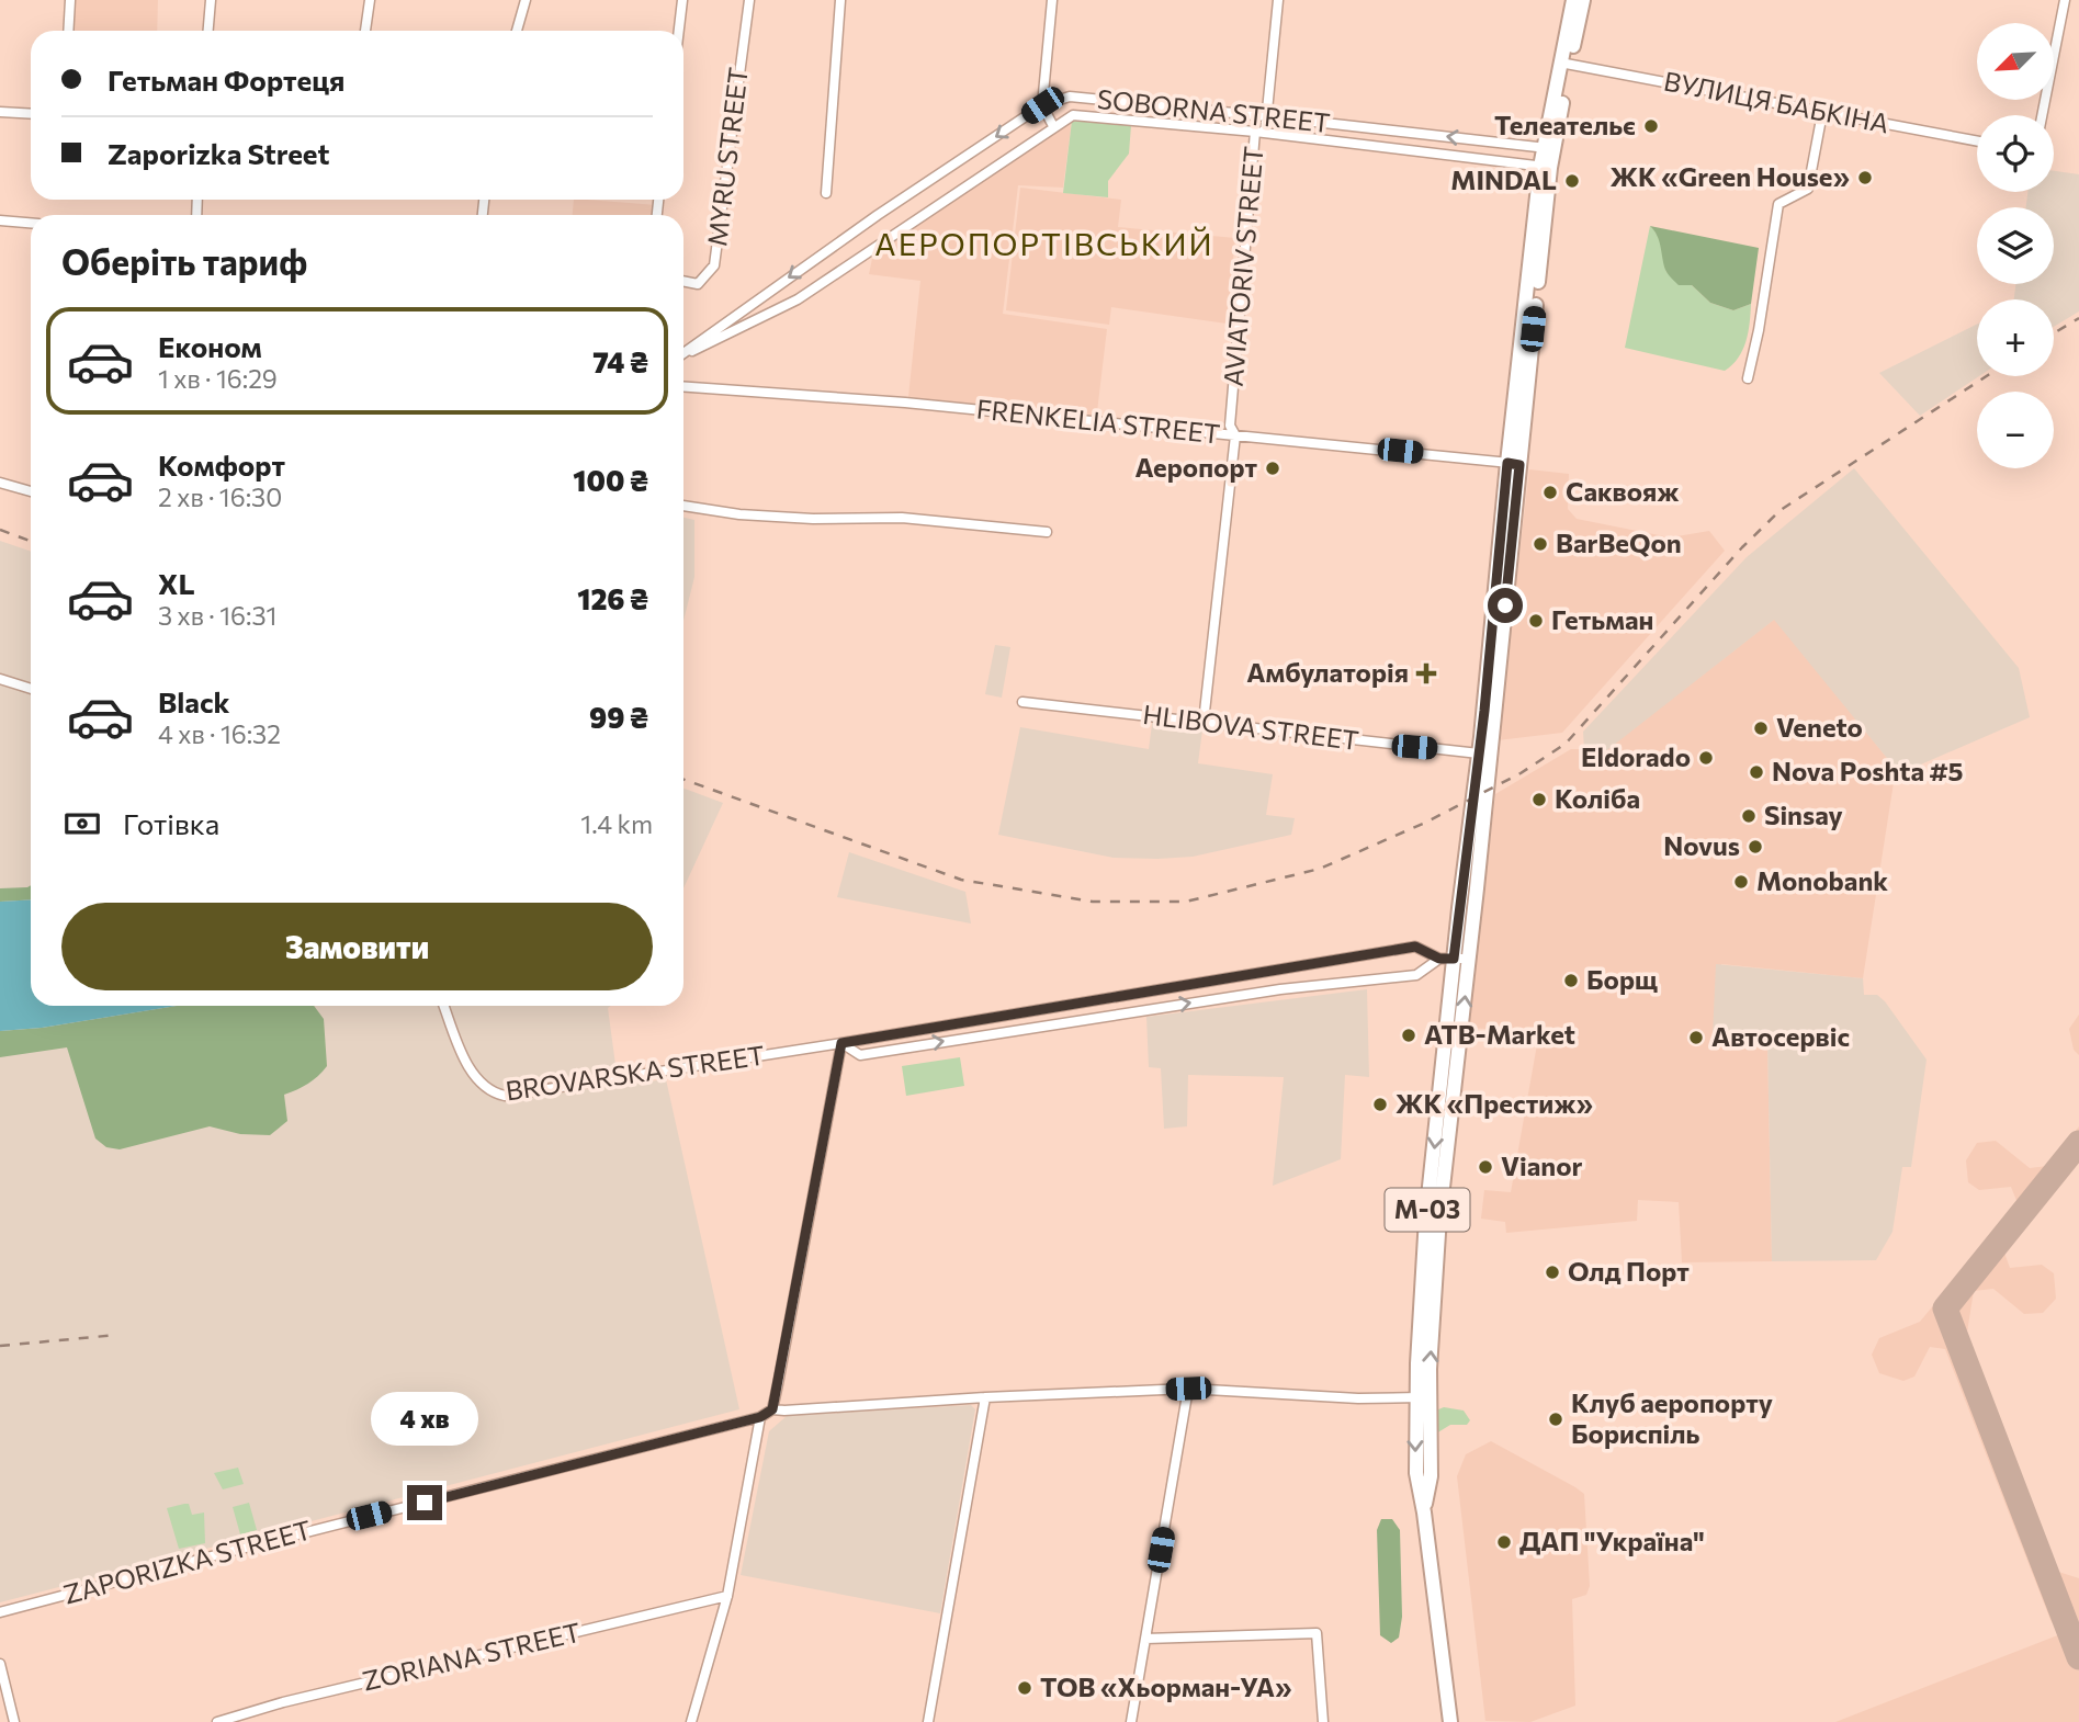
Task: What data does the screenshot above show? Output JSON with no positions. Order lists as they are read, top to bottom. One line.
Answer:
{"streets":{"highway":["М-03"],"street":["ВУЛИЦЯ БАБКІНА","SOBORNA STREET","MYRU STREET","AVIATORIV STREET","FRENKELIA STREET","HLIBOVA STREET","BROVARSKA STREET","ZAPORIZKA STREET","ZORIANA STREET"]},"crossings":[["ВУЛИЦЯ БАБКІНА","М-03"],["SOBORNA STREET","AVIATORIV STREET"],["SOBORNA STREET","М-03"],["AVIATORIV STREET","FRENKELIA STREET"],["AVIATORIV STREET","HLIBOVA STREET"],["FRENKELIA STREET","М-03"],["HLIBOVA STREET","М-03"],["BROVARSKA STREET","М-03"]],"districts":["АЕРОПОРТІВСЬКИЙ"],"places":{"other":["Телеательє","ЖК «Green House»","MINDAL","Аеропорт","Саквояж","BarBeQon","Гетьман","Veneto","Eldorado","Nova Poshta #5","Коліба","Sinsay","Novus","Monobank","Борщ","ATB-Market","Автосервіс","ЖК «Престиж»","Vianor","Олд Порт","Клуб аеропорту Бориспіль","ДАП \"Україна\"","ТОВ «Хьорман-УА»"],"health":["Амбулаторія"]},"north":"bottom left","page":{"map_buttons":["+","−"],"banner":["Гетьман Фортеця","Zaporizka Street"],"heading":"Оберіть тариф","list":[{"name":"Економ","note":"1 хв · 16:29","value":"74 ₴"},{"name":"Комфорт","note":"2 хв · 16:30","value":"100 ₴"},{"name":"XL","note":"3 хв · 16:31","value":"126 ₴"},{"name":"Black","note":"4 хв · 16:32","value":"99 ₴"}],"pay":["Готівка","1.4 km"],"buttons":"Замовити","bubble":"4 хв"}}
